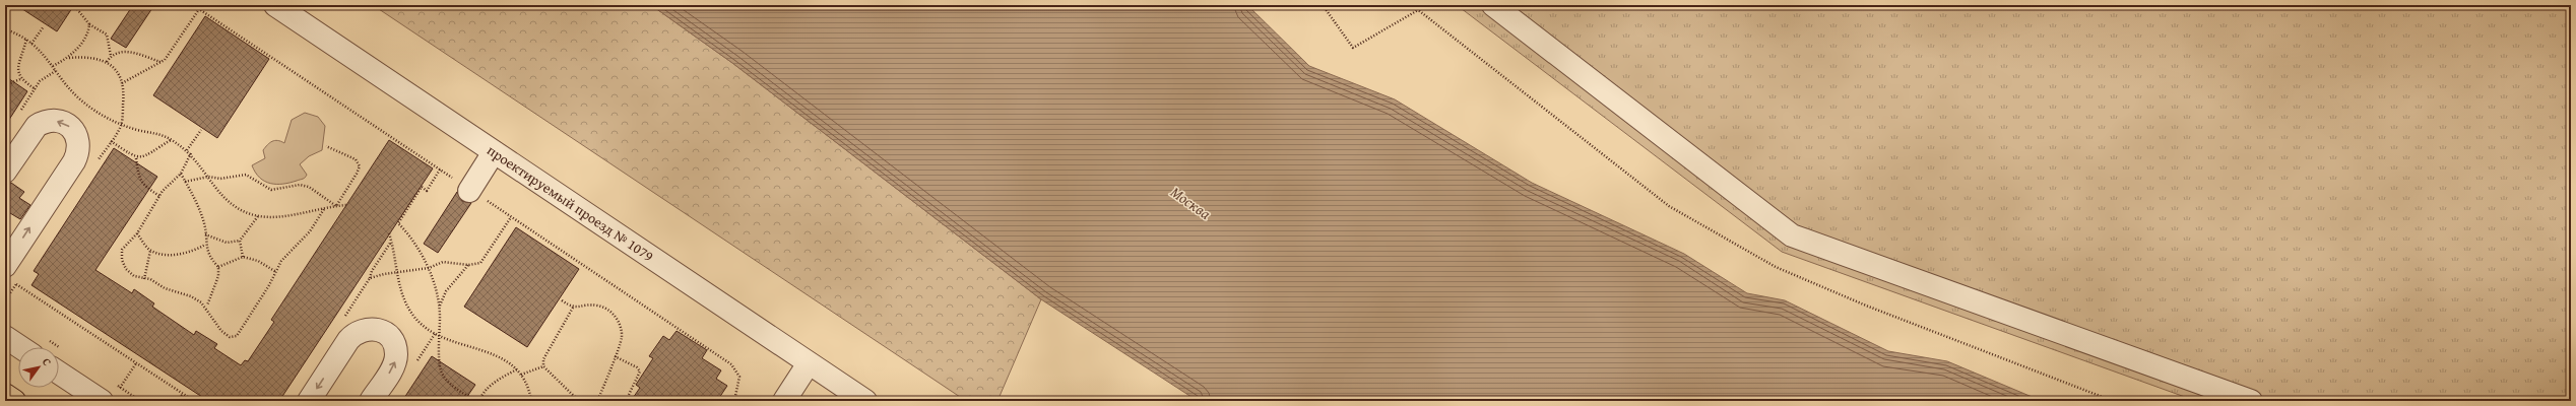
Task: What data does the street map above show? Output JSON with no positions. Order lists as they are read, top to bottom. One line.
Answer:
{"streets":{"street":["проектируемый проезд № 1079"]},"water":["Москва"],"north":"top right"}
